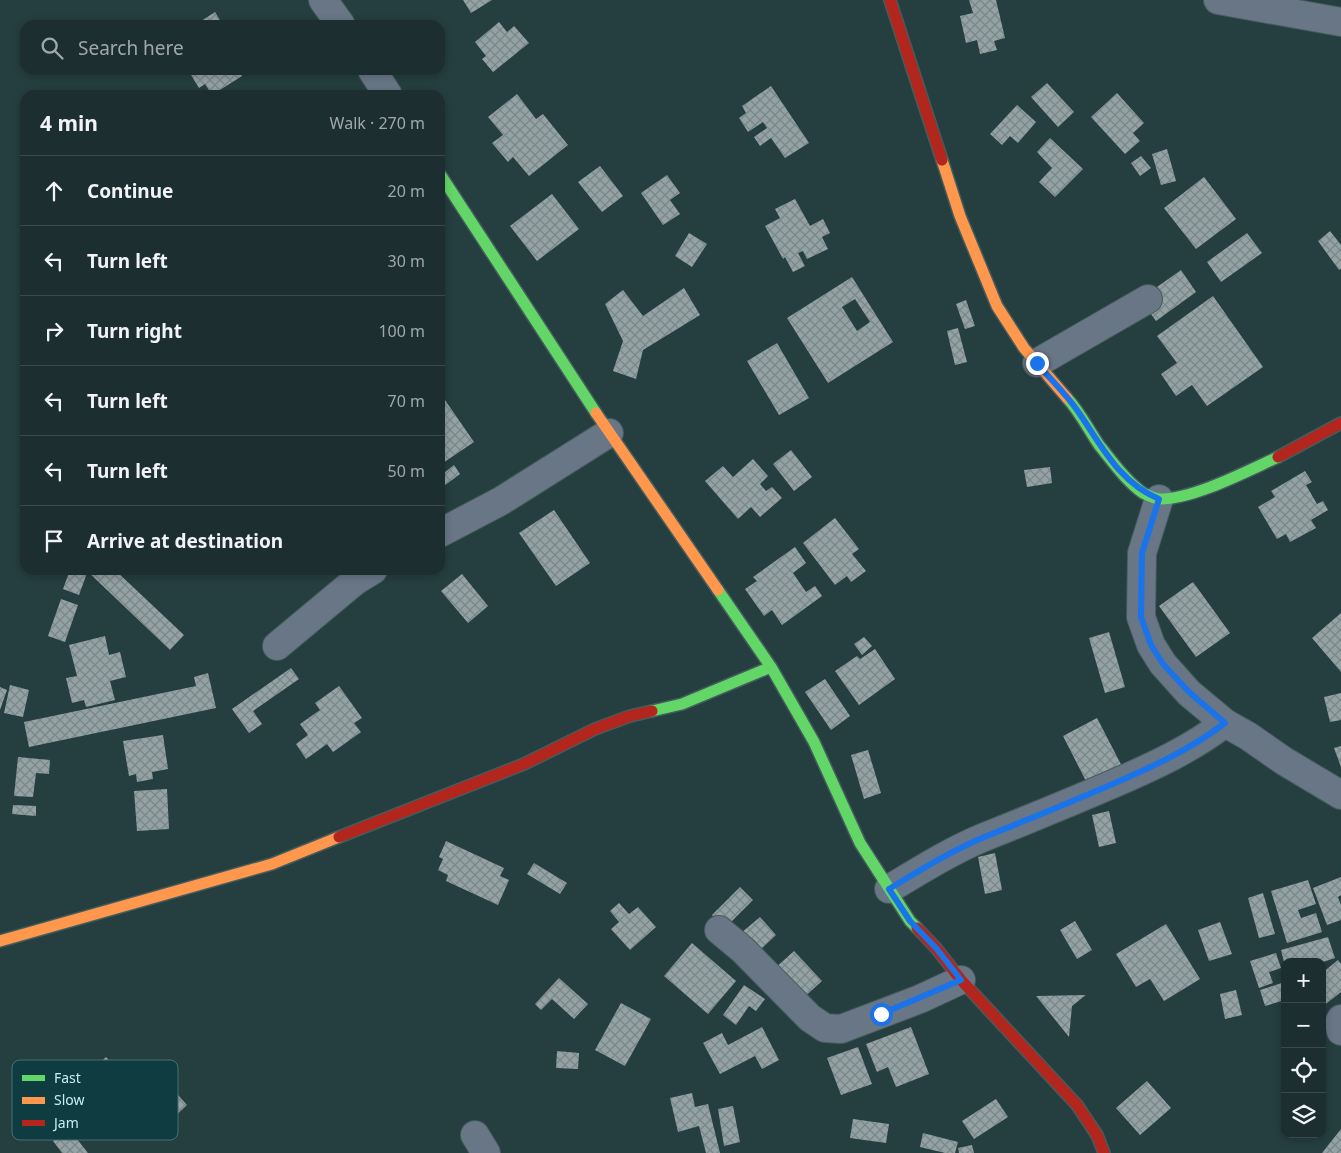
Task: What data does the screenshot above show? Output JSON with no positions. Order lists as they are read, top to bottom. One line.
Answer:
{"legend":["Fast","Slow","Jam"],"page":{"search":"Search here","heading":["4 min","Walk · 270 m"],"list":[["Continue","20 m"],["Turn left","30 m"],["Turn right","100 m"],["Turn left","70 m"],["Turn left","50 m"],"Arrive at destination"],"map_buttons":["+","−"]}}
